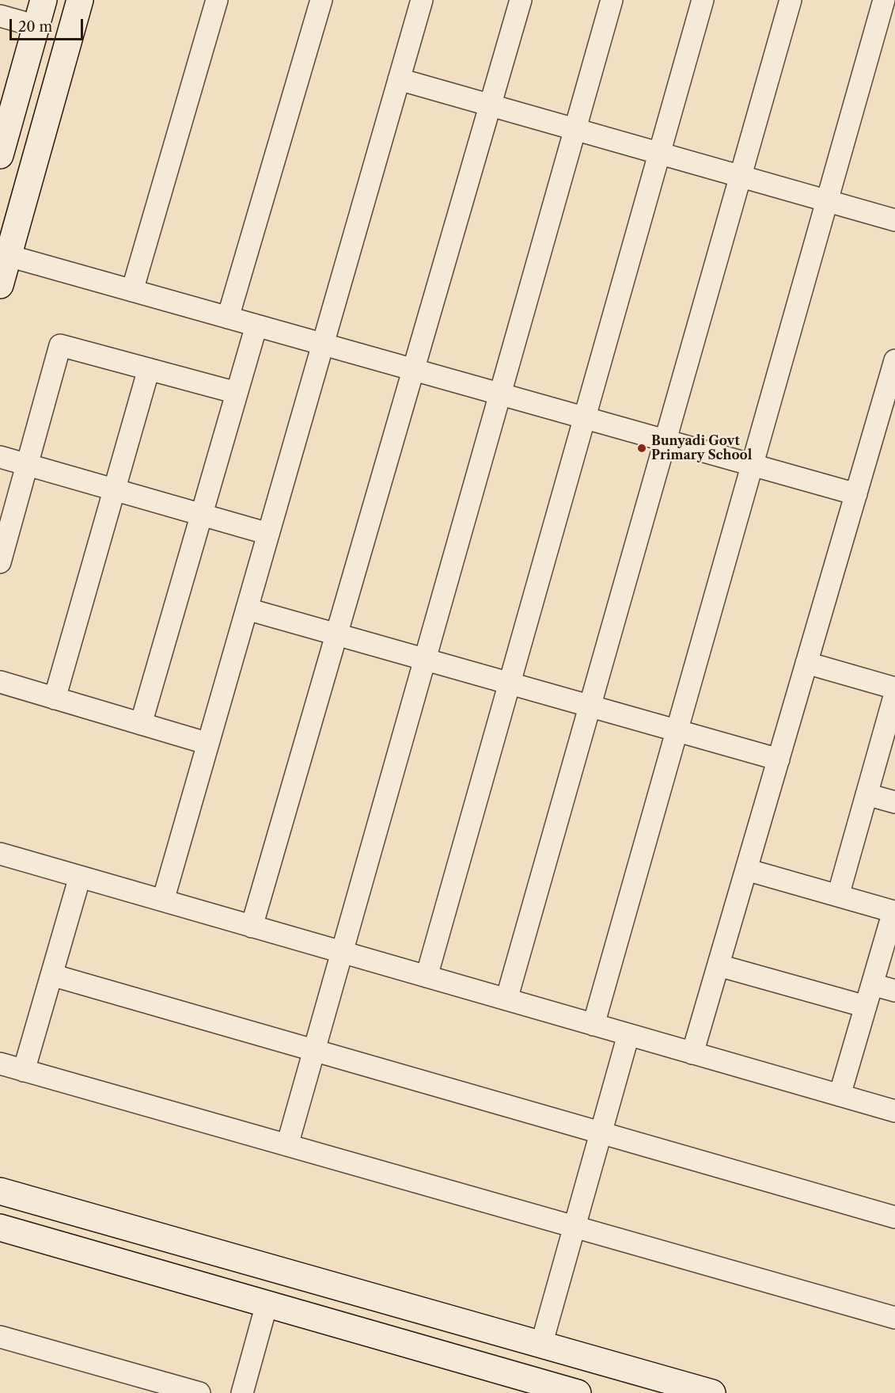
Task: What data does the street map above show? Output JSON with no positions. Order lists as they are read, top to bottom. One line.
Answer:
{"places":["Bunyadi Govt Primary School"],"scale_bar":"20 m"}
